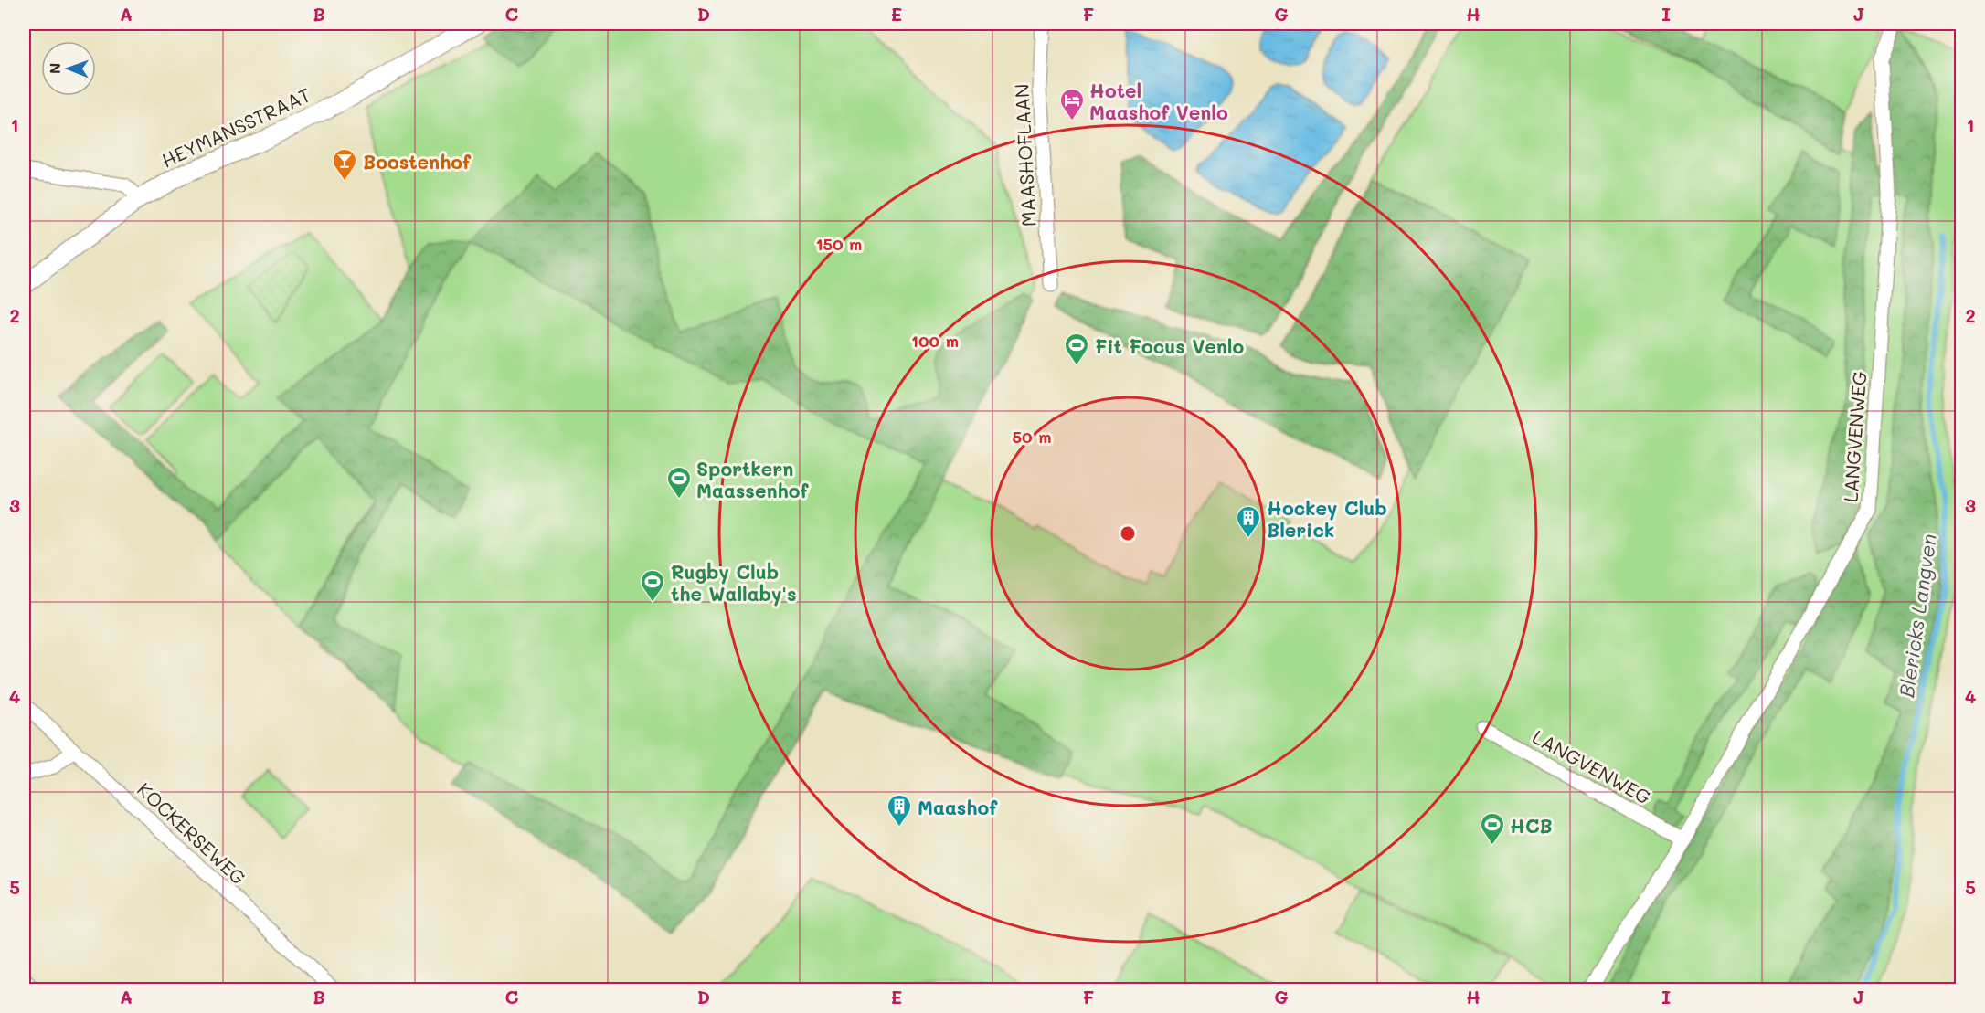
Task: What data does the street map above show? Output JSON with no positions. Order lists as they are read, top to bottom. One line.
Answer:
{"streets":{"street":["HEYMANSSTRAAT","MAASHOFLAAN","LANGVENWEG","KOCKERSEWEG"]},"water":["Blericks Langven"],"places":{"hotel":["Hotel Maashof Venlo"],"bar":["Boostenhof"],"sports":["Fit Focus Venlo","Sportkern Maassenhof","Rugby Club the Wallaby's","HCB"],"building":["Hockey Club Blerick","Maashof"]},"north":"left","grid":{"columns":["A","B","C","D","E","F","G","H","I","J"],"rows":["1","2","3","4","5"]},"rings":["150 m","100 m","50 m"]}
